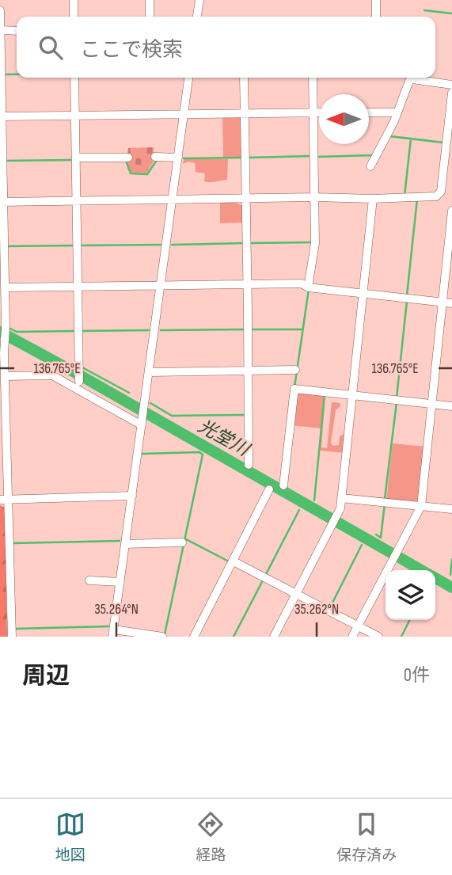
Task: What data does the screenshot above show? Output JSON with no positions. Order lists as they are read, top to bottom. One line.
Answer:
{"water":["光堂川"],"north":"left","page":{"search":"ここで検索","heading":["周辺","0件"],"nav":["地図","経路","保存済み"]},"coordinates":["136.765°E","35.264°N","35.262°N"]}
